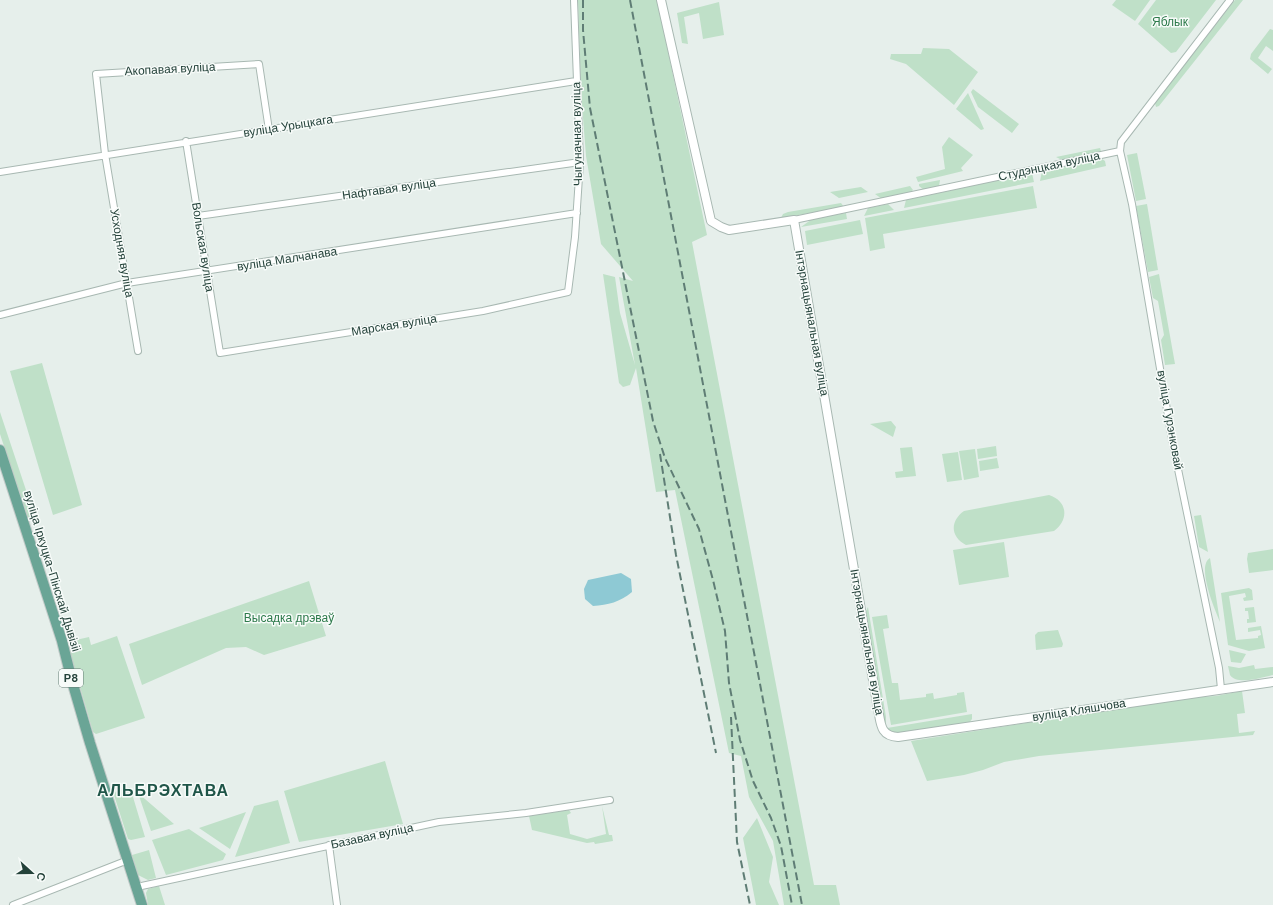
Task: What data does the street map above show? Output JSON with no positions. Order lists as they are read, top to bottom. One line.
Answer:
{"streets":{"main road":["вуліца Іркуцка-Пінскай Дывізіі","Р8"],"street":["Акопавая вуліца","вуліца Урыцкага","Чыгуначная вуліца","Студэнцкая вуліца","Нафтавая вуліца","Вольская вуліца","Усходняя вуліца","вуліца Малчанава","Інтэрнацыянальная вуліца","Марская вуліца","вуліца Гурэнковай","вуліца Кляшчова","Базавая вуліца"]},"crossings":[["Акопавая вуліца","вуліца Урыцкага"],["Акопавая вуліца","Усходняя вуліца"],["вуліца Урыцкага","Чыгуначная вуліца"],["вуліца Урыцкага","Вольская вуліца"],["вуліца Урыцкага","Усходняя вуліца"],["Чыгуначная вуліца","Нафтавая вуліца"],["Чыгуначная вуліца","вуліца Малчанава"],["Чыгуначная вуліца","Марская вуліца"],["Студэнцкая вуліца","Інтэрнацыянальная вуліца"],["Студэнцкая вуліца","вуліца Гурэнковай"],["Нафтавая вуліца","Вольская вуліца"],["Вольская вуліца","вуліца Малчанава"],["Вольская вуліца","Марская вуліца"],["Усходняя вуліца","вуліца Малчанава"],["Інтэрнацыянальная вуліца","вуліца Кляшчова"],["вуліца Гурэнковай","вуліца Кляшчова"],["вуліца Іркуцка-Пінскай Дывізіі","Базавая вуліца"]],"districts":["АЛЬБРЭХТАВА"],"parks":["Яблык","Высадка дрэваў"],"north":"right"}
